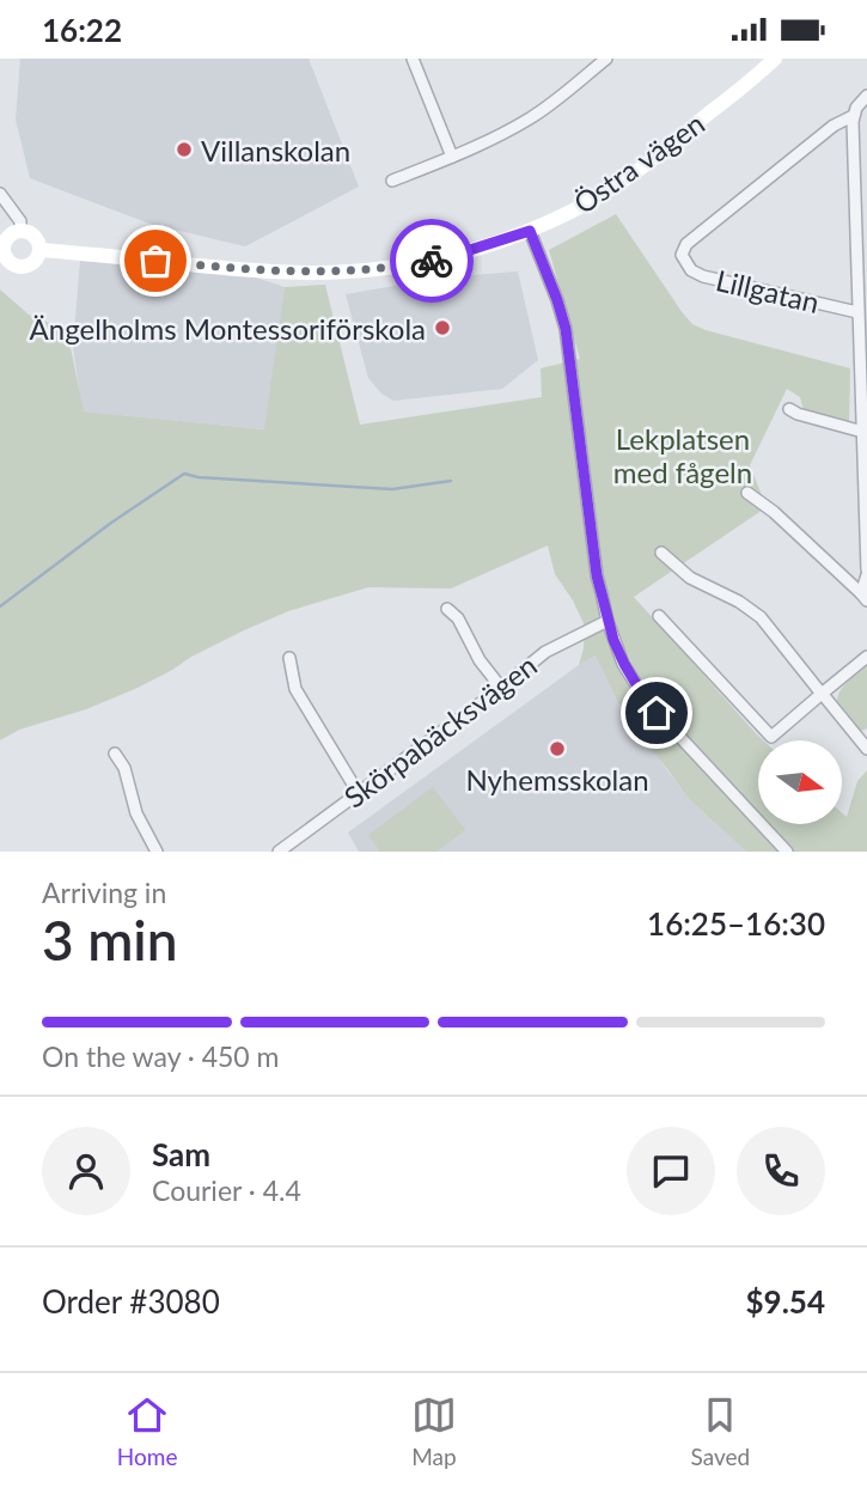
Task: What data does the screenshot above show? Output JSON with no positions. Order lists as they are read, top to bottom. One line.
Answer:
{"streets":{"main road":["Östra vägen"],"street":["Lillgatan","Skörpabäcksvägen"]},"parks":["Lekplatsen med fågeln"],"places":["Villanskolan","Ängelholms Montessoriförskola","Nyhemsskolan"],"north":"right","page":{"status":"16:22","heading":["3 min","Arriving in","16:25–16:30"],"panel":["Sam","Courier · 4.4","Order #3080","$9.54"],"bar":"On the way · 450 m","tabs":["Home","Map","Saved"]}}
